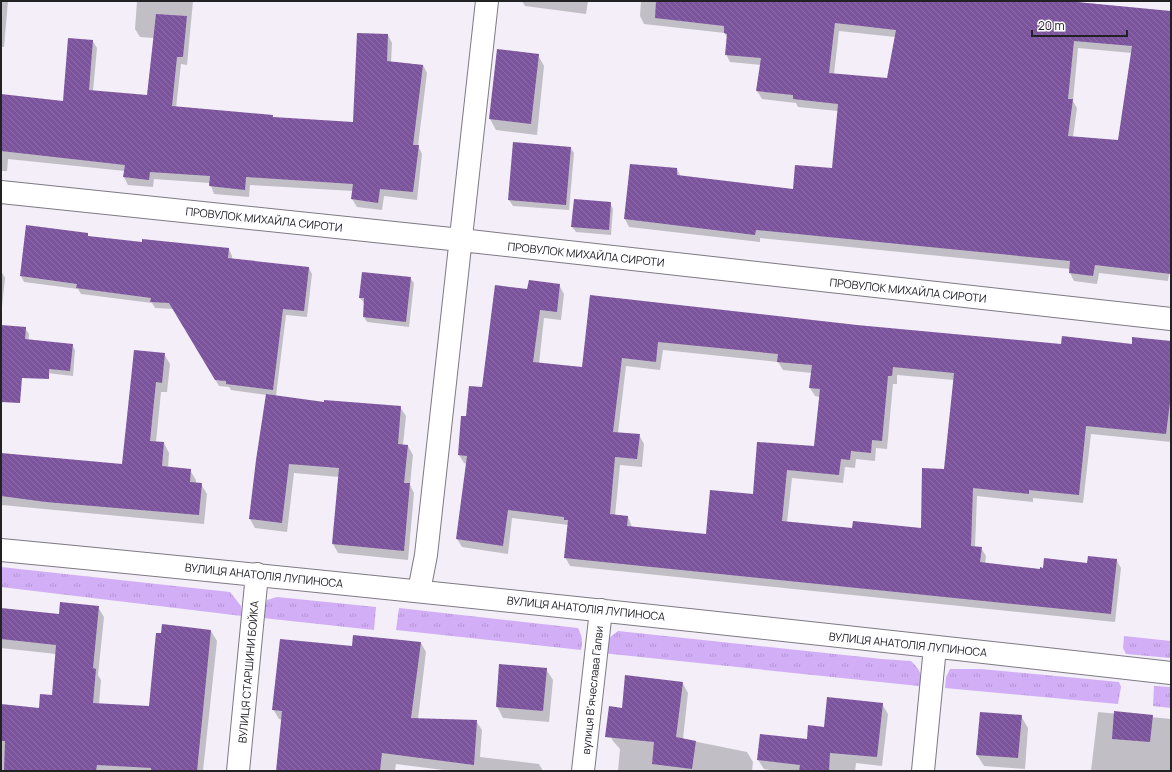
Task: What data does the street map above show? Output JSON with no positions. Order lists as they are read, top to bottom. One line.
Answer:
{"streets":{"street":["ПРОВУЛОК МИХАЙЛА СИРОТИ","ВУЛИЦЯ АНАТОЛІЯ ЛУПИНОСА","ВУЛИЦЯ СТАРШИНИ БОЙКА","вулиця Вʼячеслава Галви"]},"crossings":[["ВУЛИЦЯ АНАТОЛІЯ ЛУПИНОСА","ВУЛИЦЯ СТАРШИНИ БОЙКА"],["ВУЛИЦЯ АНАТОЛІЯ ЛУПИНОСА","вулиця Вʼячеслава Галви"]],"scale_bar":"20 m"}
